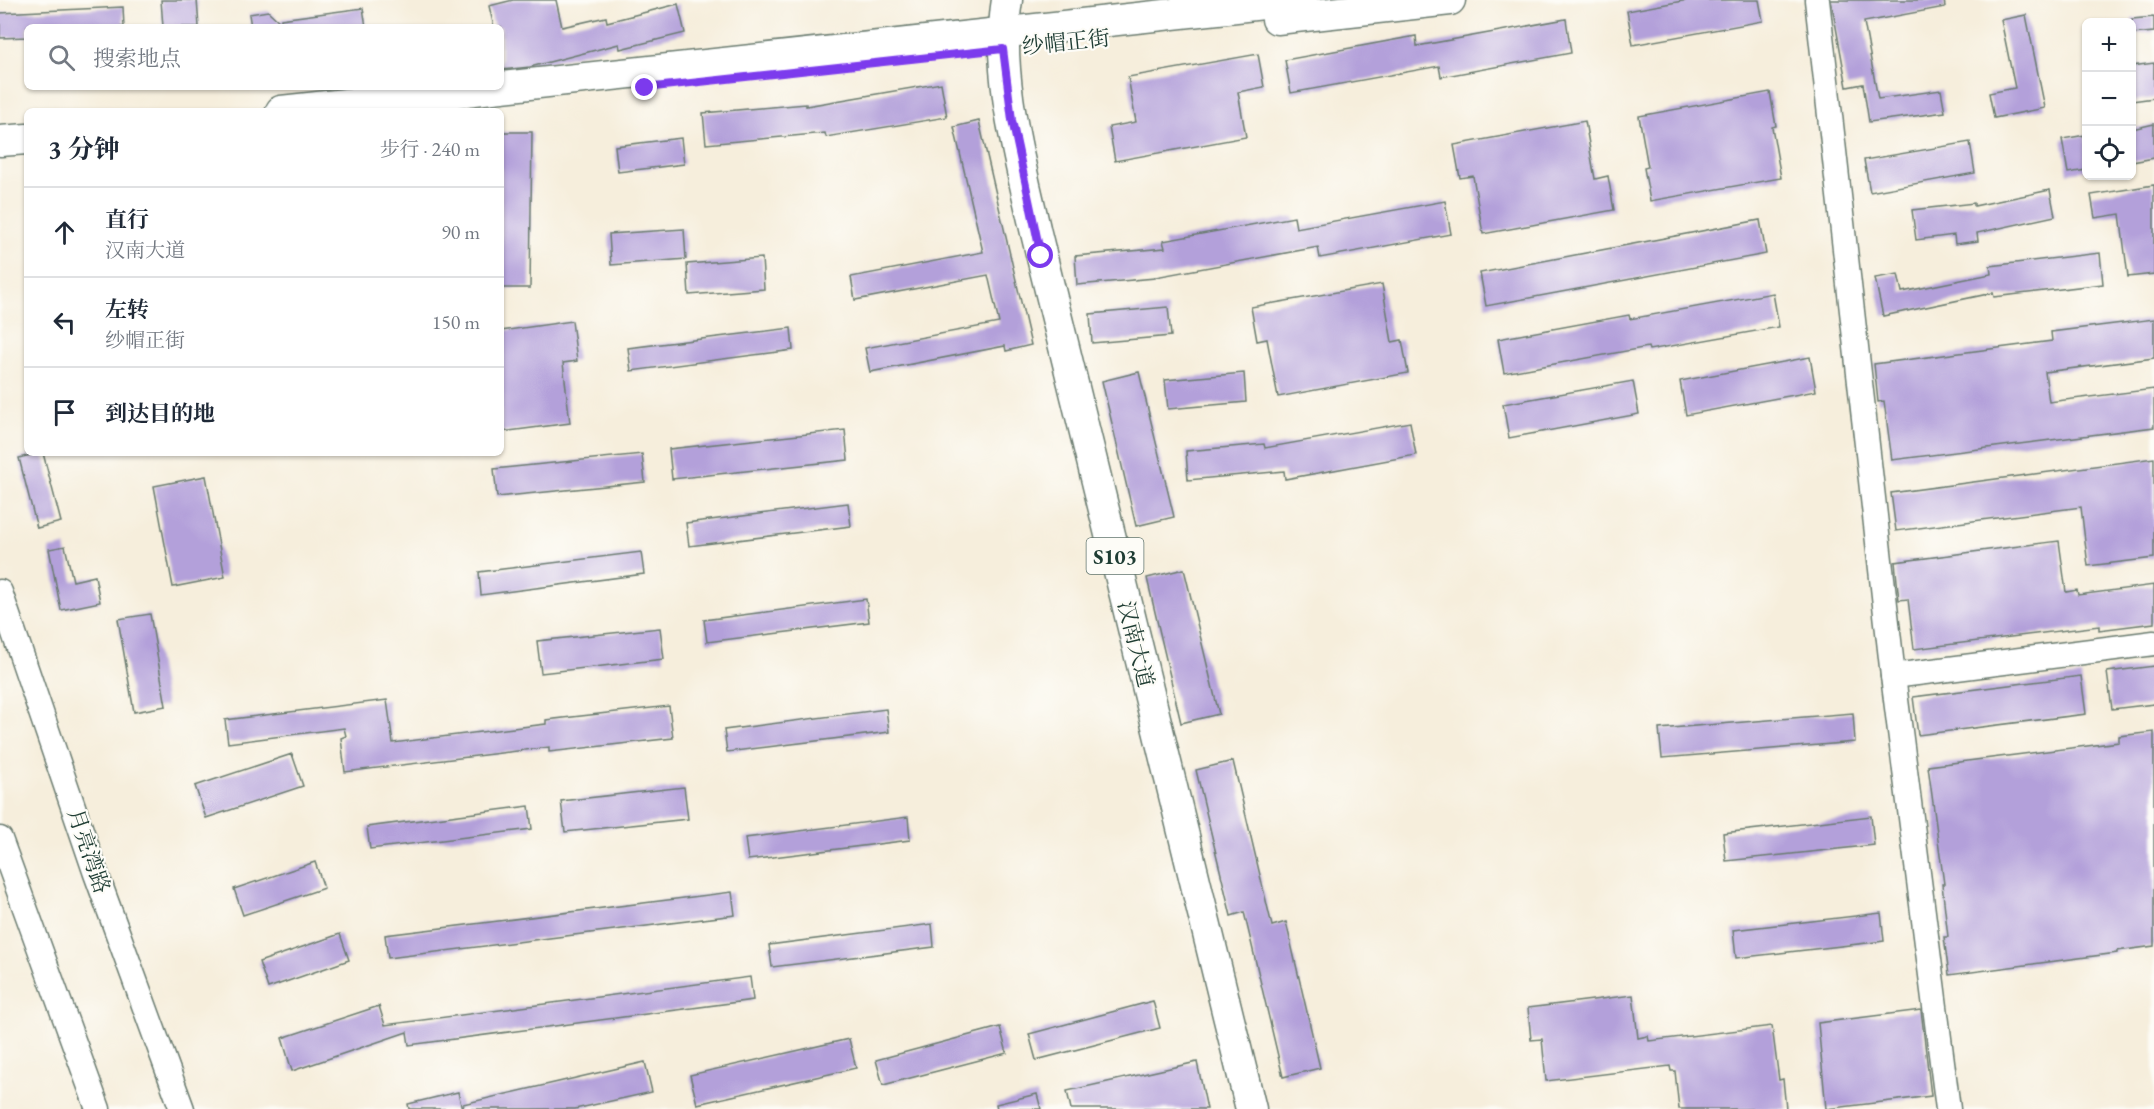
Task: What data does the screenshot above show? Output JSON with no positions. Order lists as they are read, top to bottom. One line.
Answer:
{"streets":{"main road":["纱帽正街","S103","汉南大道"],"street":["月亮湾路"]},"crossings":[["纱帽正街","汉南大道"]],"page":{"map_buttons":["+","−"],"search":"搜索地点","heading":["3 分钟","步行 · 240 m"],"list":[["直行","汉南大道","90 m"],["左转","纱帽正街","150 m"],"到达目的地"]}}
